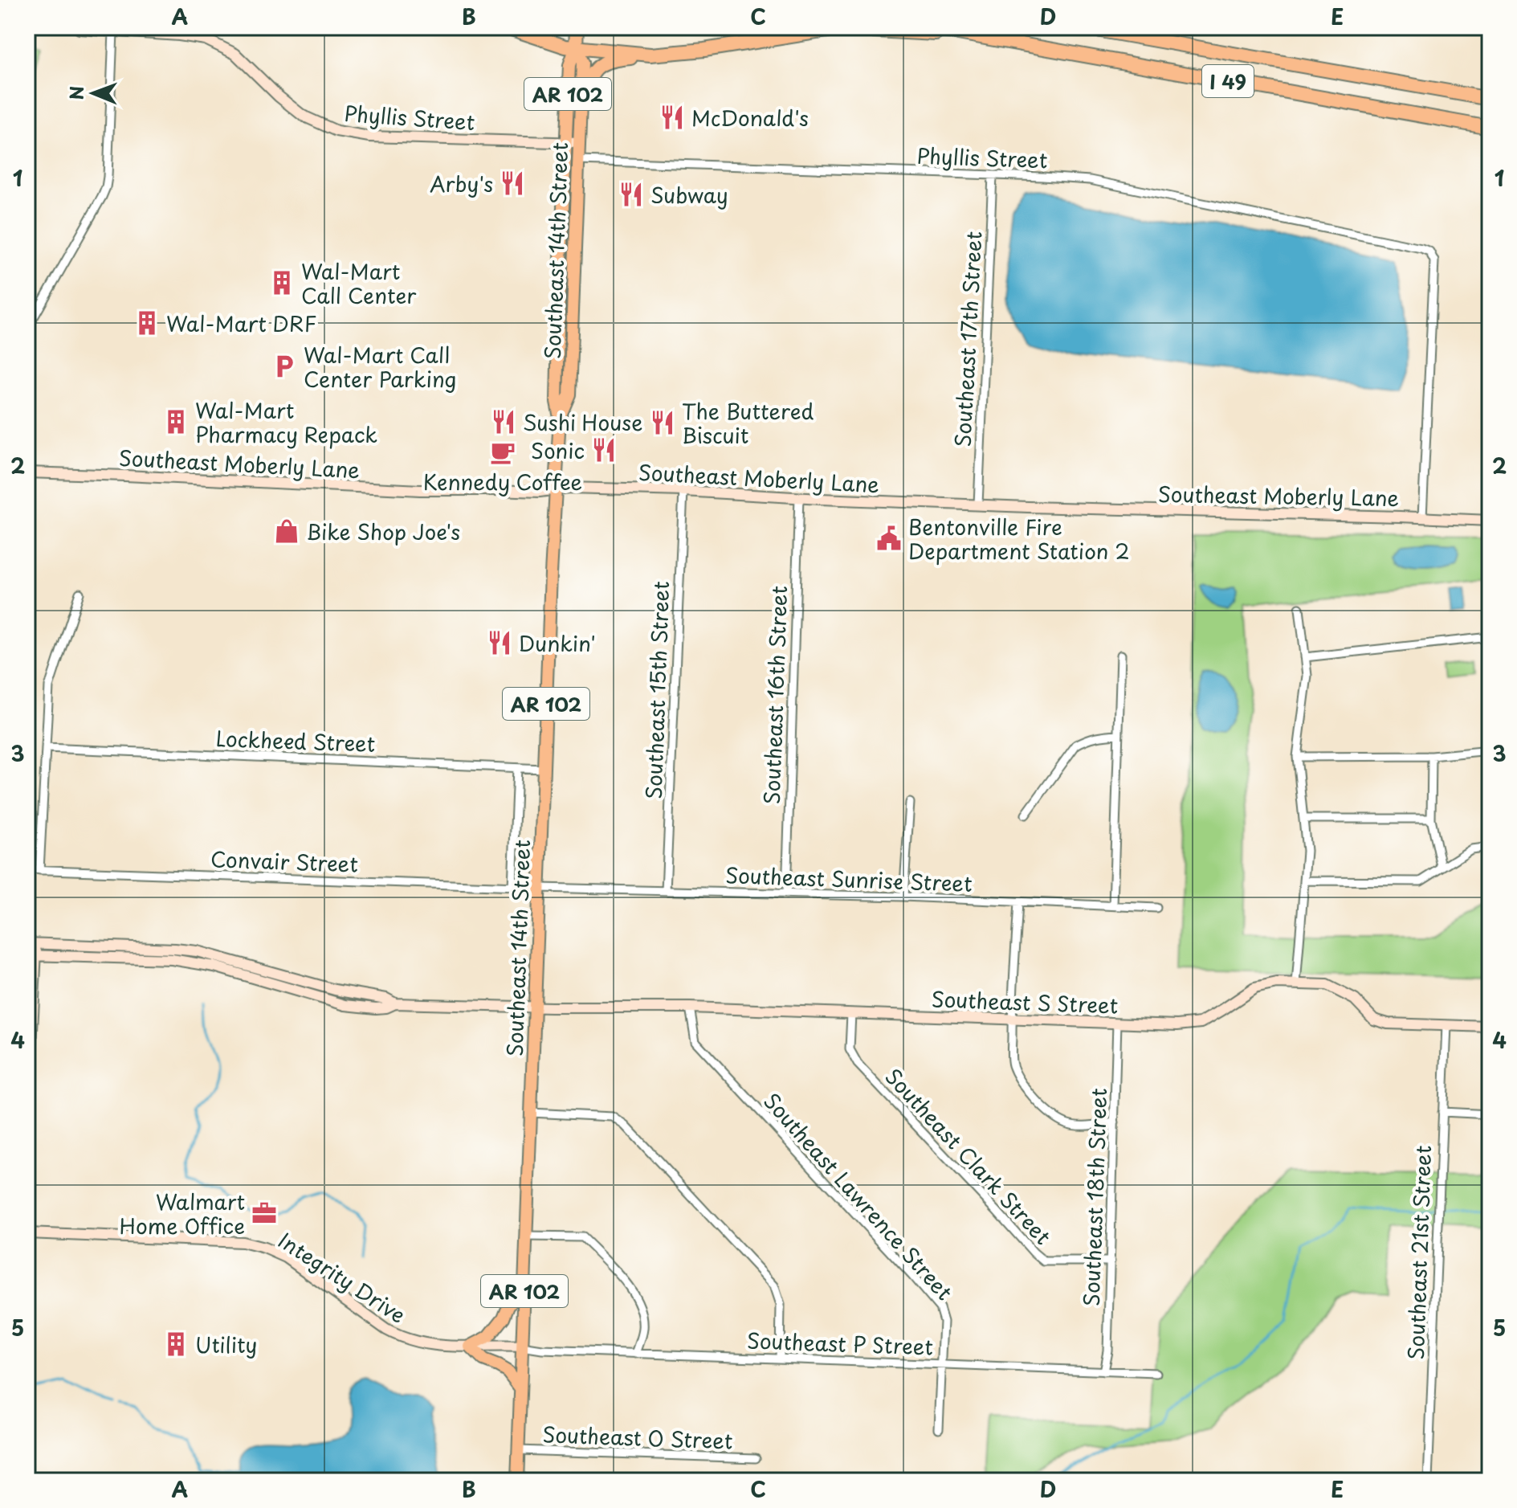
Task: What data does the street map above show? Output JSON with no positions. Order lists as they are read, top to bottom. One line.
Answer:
{"streets":{"highway":["I 49","Southeast 14th Street"],"main road":["AR 102"],"street":["Phyllis Street","Southeast 17th Street","Southeast Moberly Lane","Southeast 15th Street","Southeast 16th Street","Lockheed Street","Convair Street","Southeast Sunrise Street","Southeast S Street","Southeast Clark Street","Southeast Lawrence Street","Southeast 18th Street","Southeast 21st Street","Integrity Drive","Southeast P Street","Southeast O Street"]},"crossings":[["Phyllis Street","Southeast 14th Street"],["Phyllis Street","Southeast 17th Street"],["Phyllis Street","Southeast Moberly Lane"],["Southeast 14th Street","Southeast Moberly Lane"],["Southeast 14th Street","Lockheed Street"],["Southeast 14th Street","Convair Street"],["Southeast 14th Street","Southeast Sunrise Street"],["Southeast 14th Street","Southeast S Street"],["Southeast 14th Street","Integrity Drive"],["Southeast 14th Street","Southeast P Street"],["Southeast 14th Street","Southeast O Street"],["Southeast 17th Street","Southeast Moberly Lane"],["Southeast Moberly Lane","Southeast 15th Street"],["Southeast Moberly Lane","Southeast 16th Street"],["Southeast 15th Street","Southeast Sunrise Street"],["Southeast 16th Street","Southeast Sunrise Street"],["Convair Street","Southeast Sunrise Street"],["Southeast S Street","Southeast Clark Street"],["Southeast S Street","Southeast Lawrence Street"],["Southeast S Street","Southeast 18th Street"],["Southeast S Street","Southeast 21st Street"],["Southeast Clark Street","Southeast 18th Street"],["Southeast Lawrence Street","Southeast P Street"],["Southeast 18th Street","Southeast P Street"],["Integrity Drive","Southeast P Street"]],"places":{"restaurant":["McDonald's","Arby's","Subway","Sushi House","The Buttered Biscuit","Sonic","Dunkin'"],"building":["Wal-Mart Call Center","Wal-Mart DRF","Wal-Mart Pharmacy Repack","Utility"],"parking":["Wal-Mart Call Center Parking"],"cafe":["Kennedy Coffee"],"shop":["Bike Shop Joe's"],"public building":["Bentonville Fire Department Station 2"],"office":["Walmart Home Office"]},"north":"left","grid":{"columns":["A","B","C","D","E"],"rows":["1","2","3","4","5"]}}
